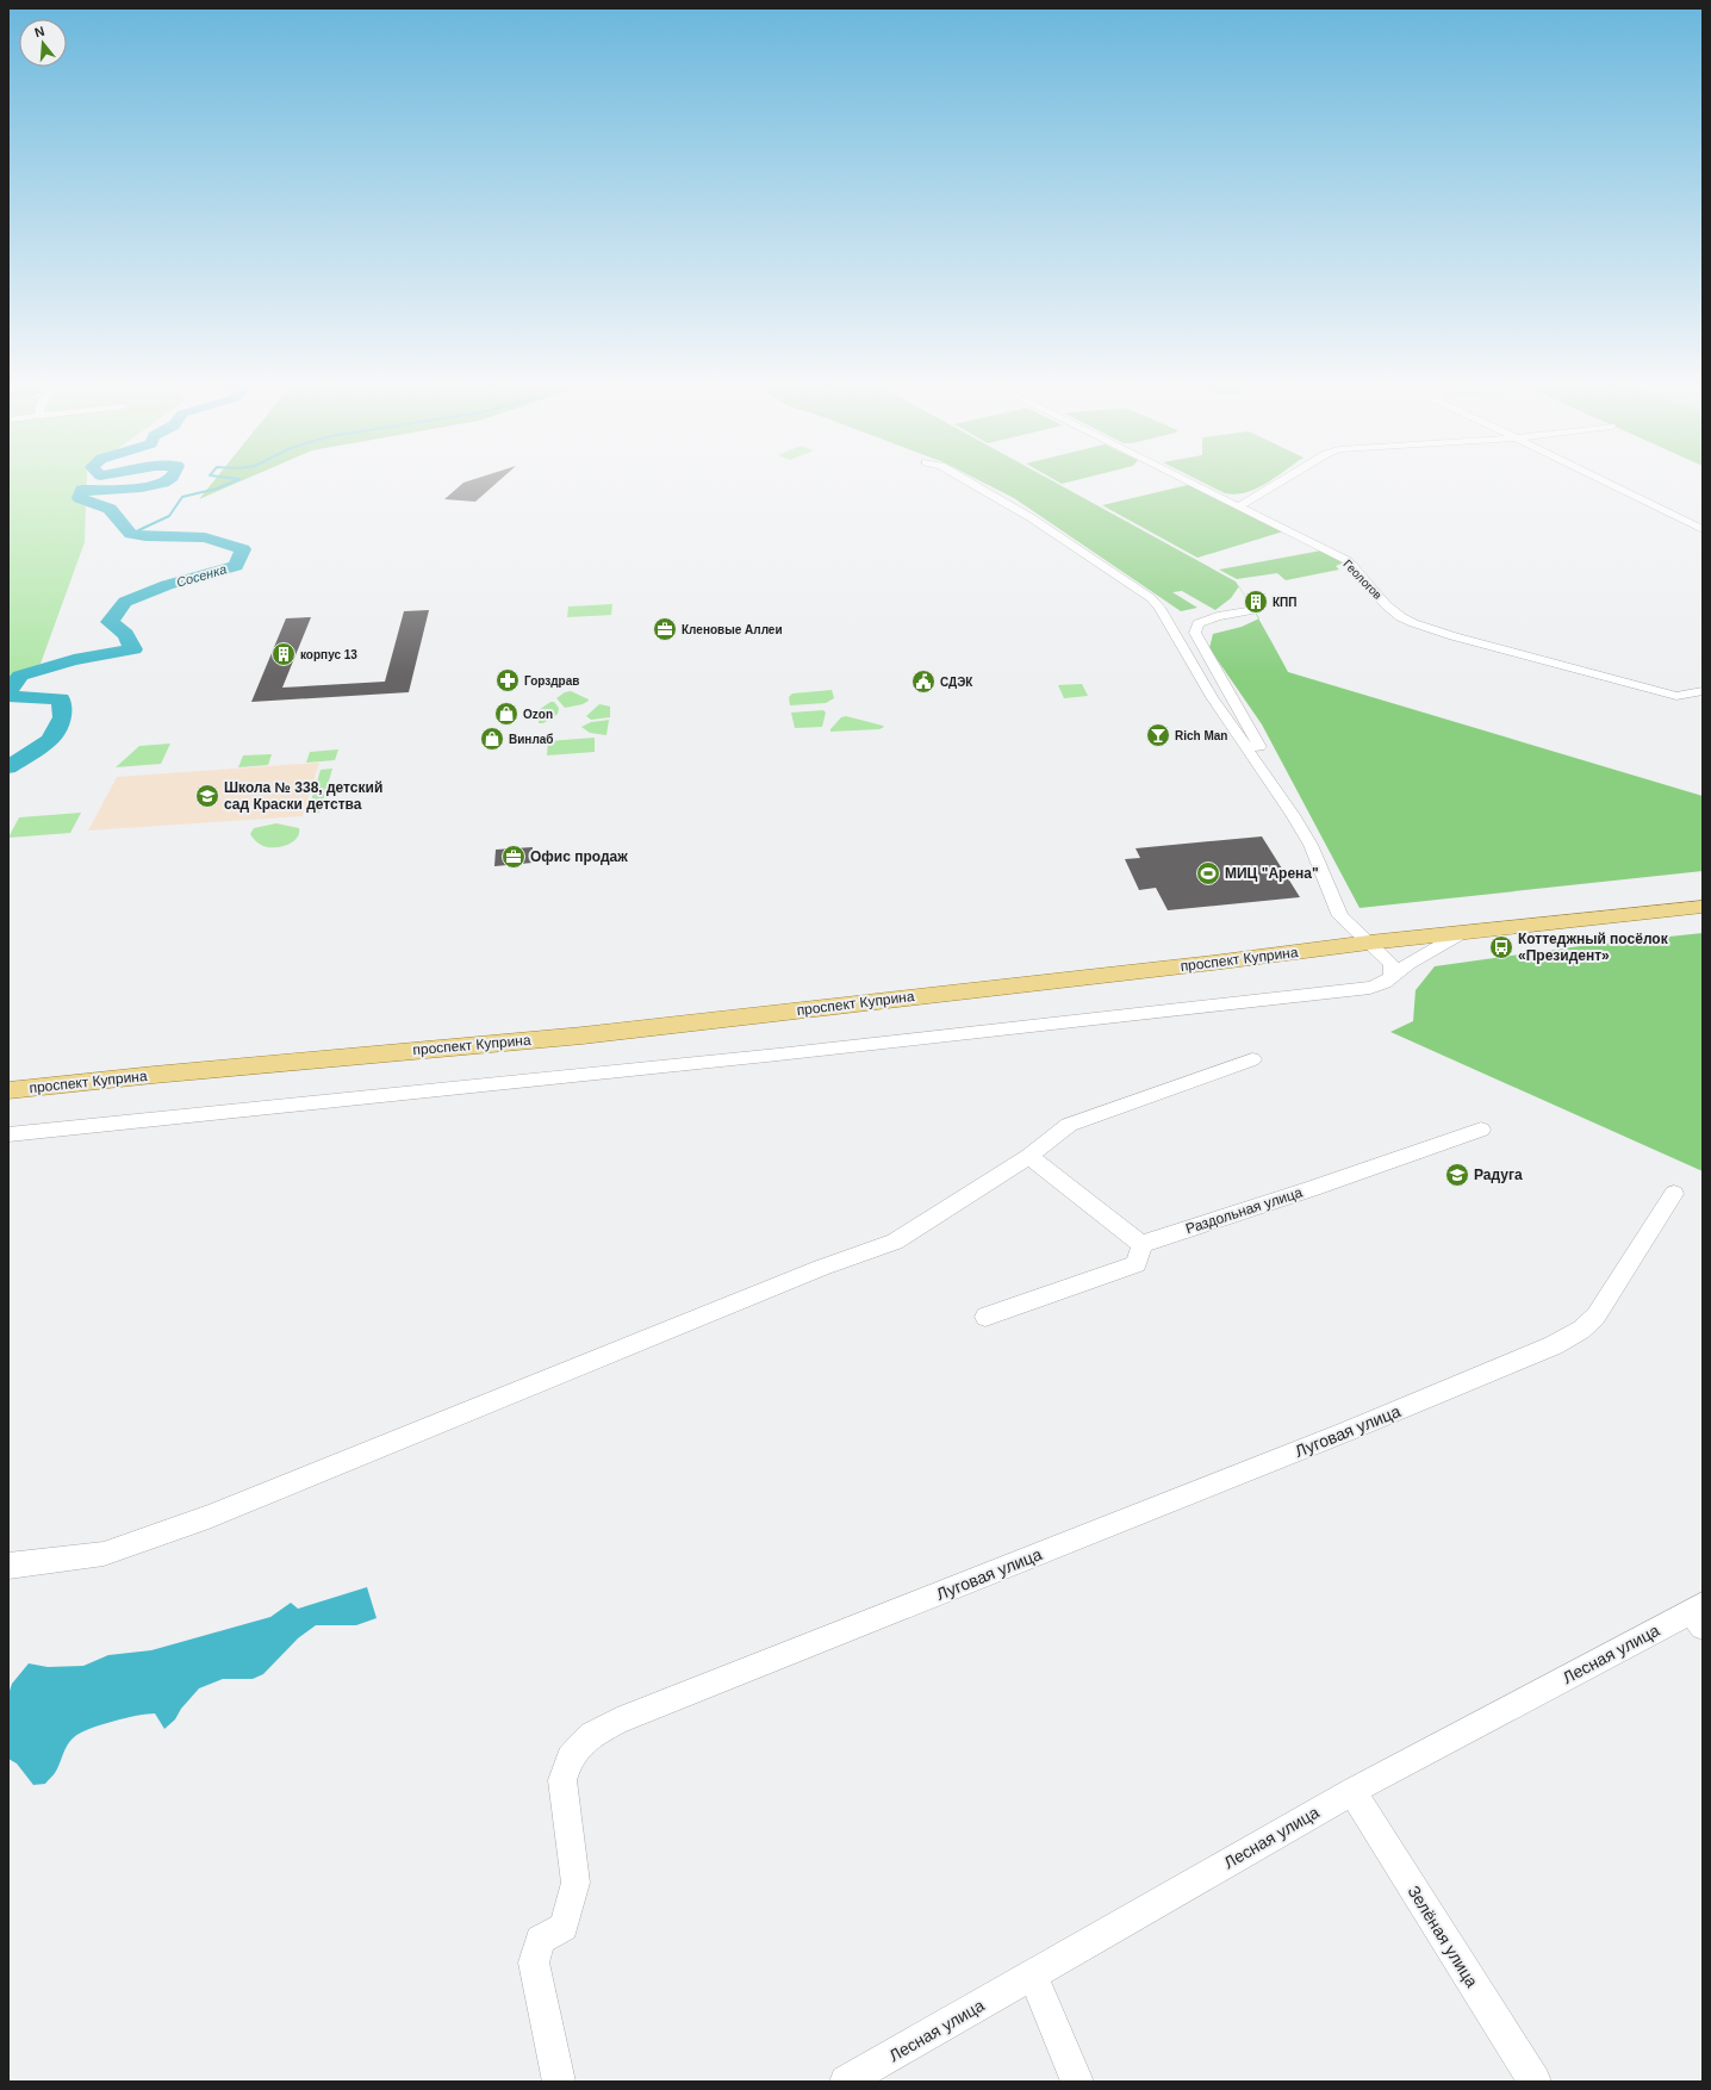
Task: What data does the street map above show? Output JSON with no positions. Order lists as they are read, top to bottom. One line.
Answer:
{"streets":{"main road":["проспект Куприна"],"street":["Геологов","Раздольная улица","Луговая улица","Лесная улица","Зелёная улица"]},"crossings":[["Лесная улица","Зелёная улица"]],"water":["Сосенка"],"places":{"building":["КПП","корпус 13"],"office":["Кленовые Аллеи","Офис продаж"],"pharmacy":["Горздрав"],"public building":["СДЭК"],"shop":["Ozon","Винлаб"],"bar":["Rich Man"],"school or university":["Школа № 338, детский сад Краски детства","Радуга"],"sports":["МИЦ \"Арена\""],"bus stop":["Коттеджный посёлок «Президент»"]},"north":"top"}
